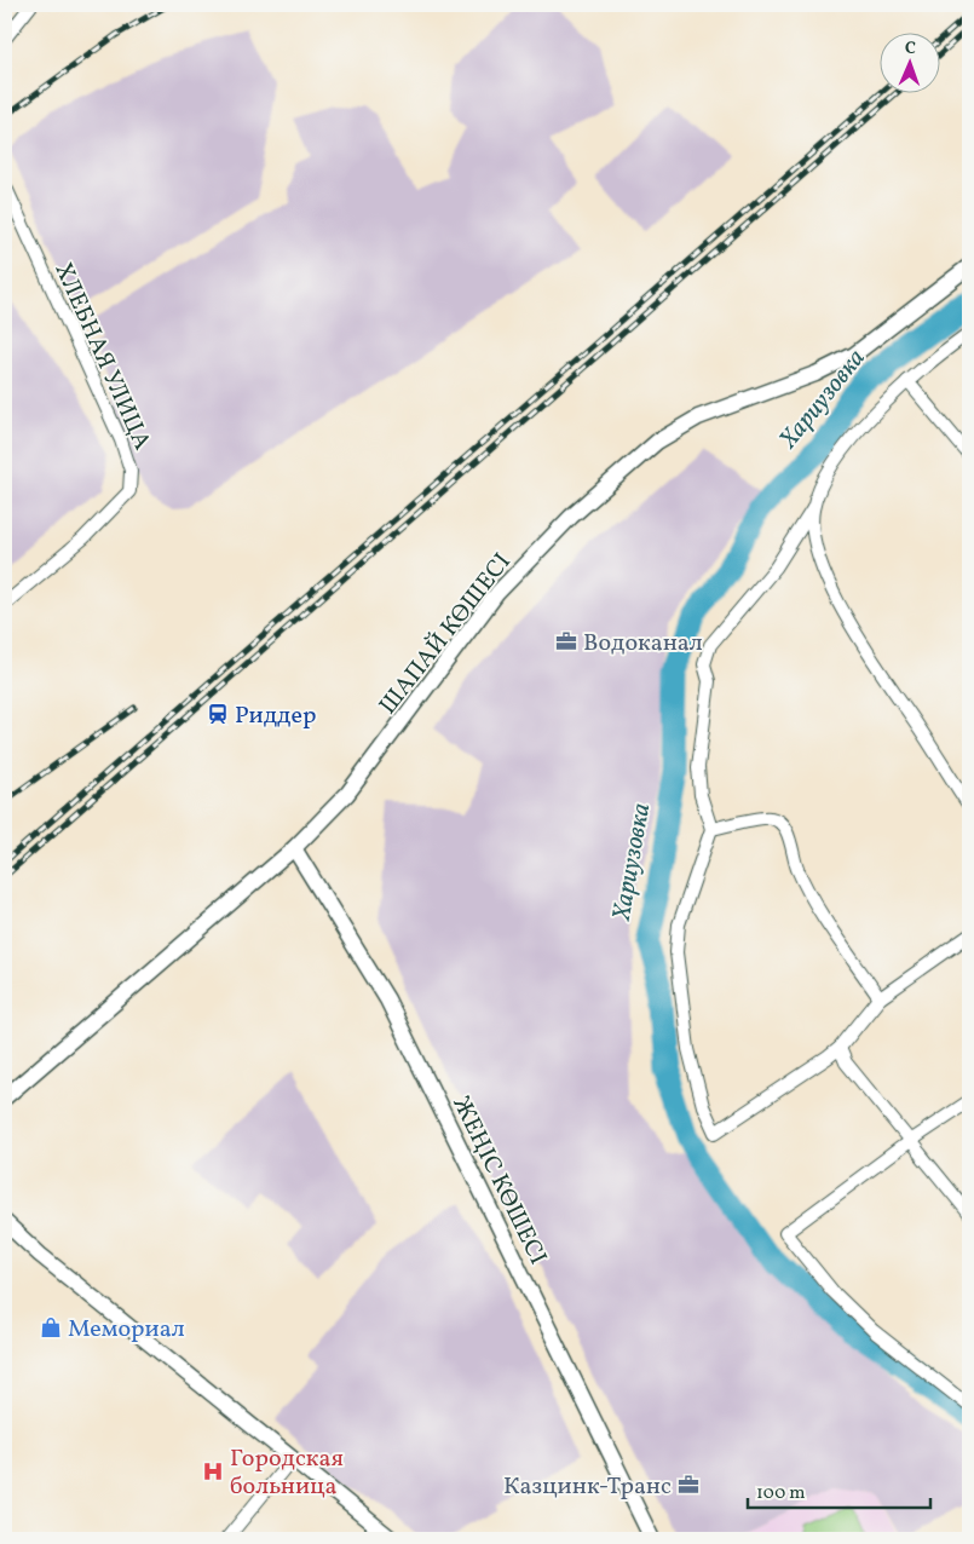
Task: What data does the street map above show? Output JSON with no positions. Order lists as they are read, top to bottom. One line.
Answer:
{"streets":{"street":["ХЛЕБНАЯ УЛИЦА","ШАПАЙ КӨШЕСІ","ЖЕҢІС КӨШЕСІ"]},"crossings":[["ШАПАЙ КӨШЕСІ","ЖЕҢІС КӨШЕСІ"]],"water":["Хариузовка"],"places":{"office":["Водоканал","Казцинк-Транс"],"station":["Риддер"],"shop":["Мемориал"],"hospital":["Городская больница"]},"scale_bar":"100 m","north":"top"}
